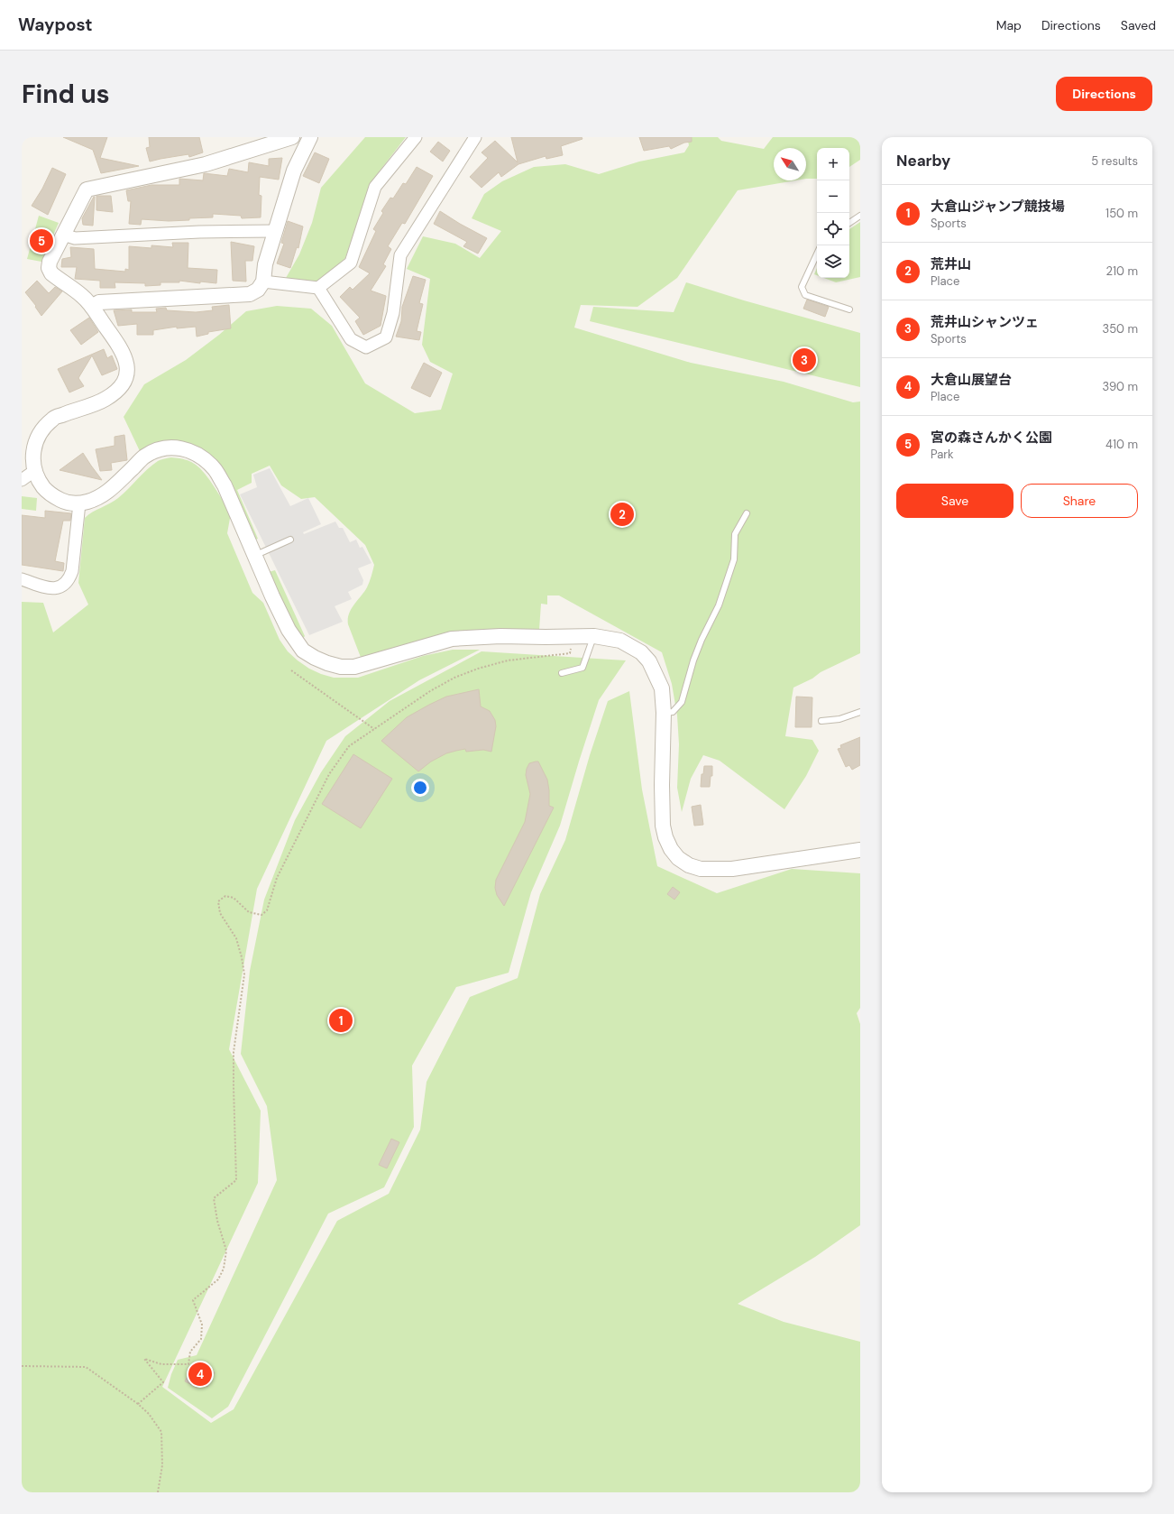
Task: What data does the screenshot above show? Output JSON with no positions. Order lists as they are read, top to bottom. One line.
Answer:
{"north":"top left","page":{"header":"Waypost","nav":["Map","Directions","Saved"],"buttons":["Directions",["Save","Share"]],"title":"Find us","heading":["Nearby","5 results"],"map_buttons":["+","−"],"list":[{"mark":"1","name":"大倉山ジャンプ競技場","note":"Sports","value":"150 m"},{"mark":"2","name":"荒井山","note":"Place","value":"210 m"},{"mark":"3","name":"荒井山シャンツェ","note":"Sports","value":"350 m"},{"mark":"4","name":"大倉山展望台","note":"Place","value":"390 m"},{"mark":"5","name":"宮の森さんかく公園","note":"Park","value":"410 m"}],"pins":["5","3","2","1","4"]}}
